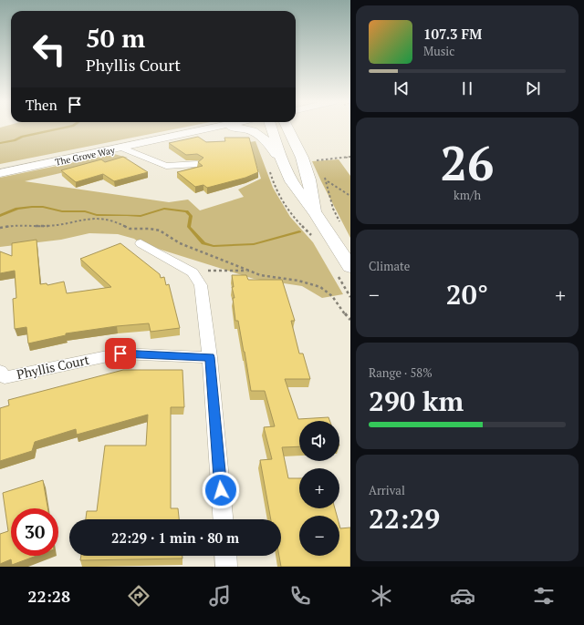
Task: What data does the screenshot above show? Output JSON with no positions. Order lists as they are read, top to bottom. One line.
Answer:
{"streets":{"main road":["The Grove Way"],"street":["Phyllis Court"]},"page":{"turn":["50 m","Phyllis Court"],"song":["107.3 FM","Music"],"then":"Then","tile":[["26","km/h"],"Climate",["Range · 58%","290 km"],["Arrival","22:29"]],"heat":["−","20°","+"],"map_buttons":["+","−"],"limit":"30","trip":"22:29 · 1 min · 80 m","tabs":"22:28"}}
